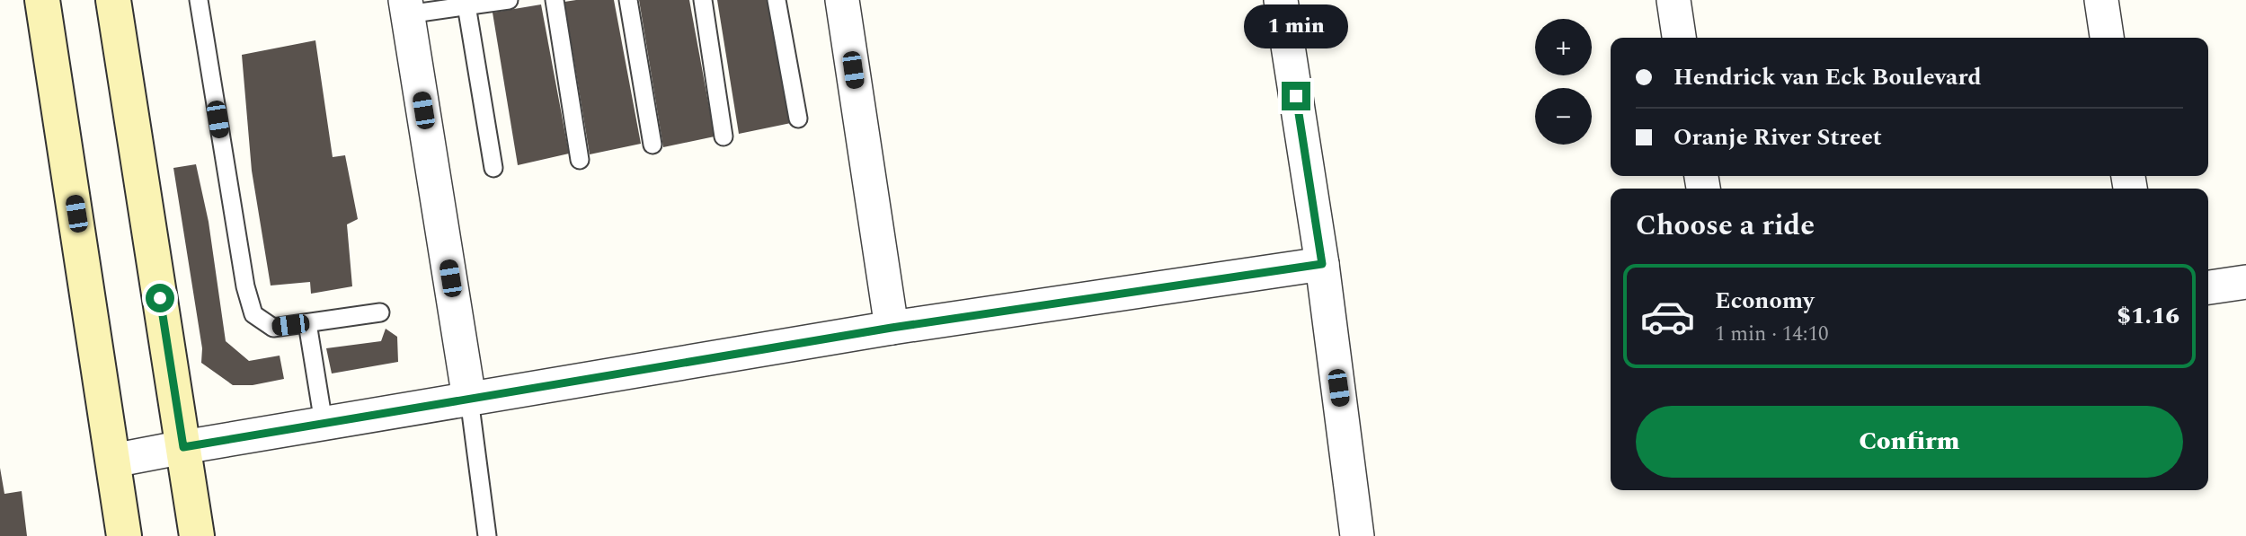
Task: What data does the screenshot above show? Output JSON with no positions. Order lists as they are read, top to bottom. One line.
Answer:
{"page":{"bubble":"1 min","map_buttons":["+","−"],"banner":["Hendrick van Eck Boulevard","Oranje River Street"],"heading":"Choose a ride","list":[{"name":"Economy","note":"1 min · 14:10","value":"$1.16"}],"buttons":"Confirm"}}
